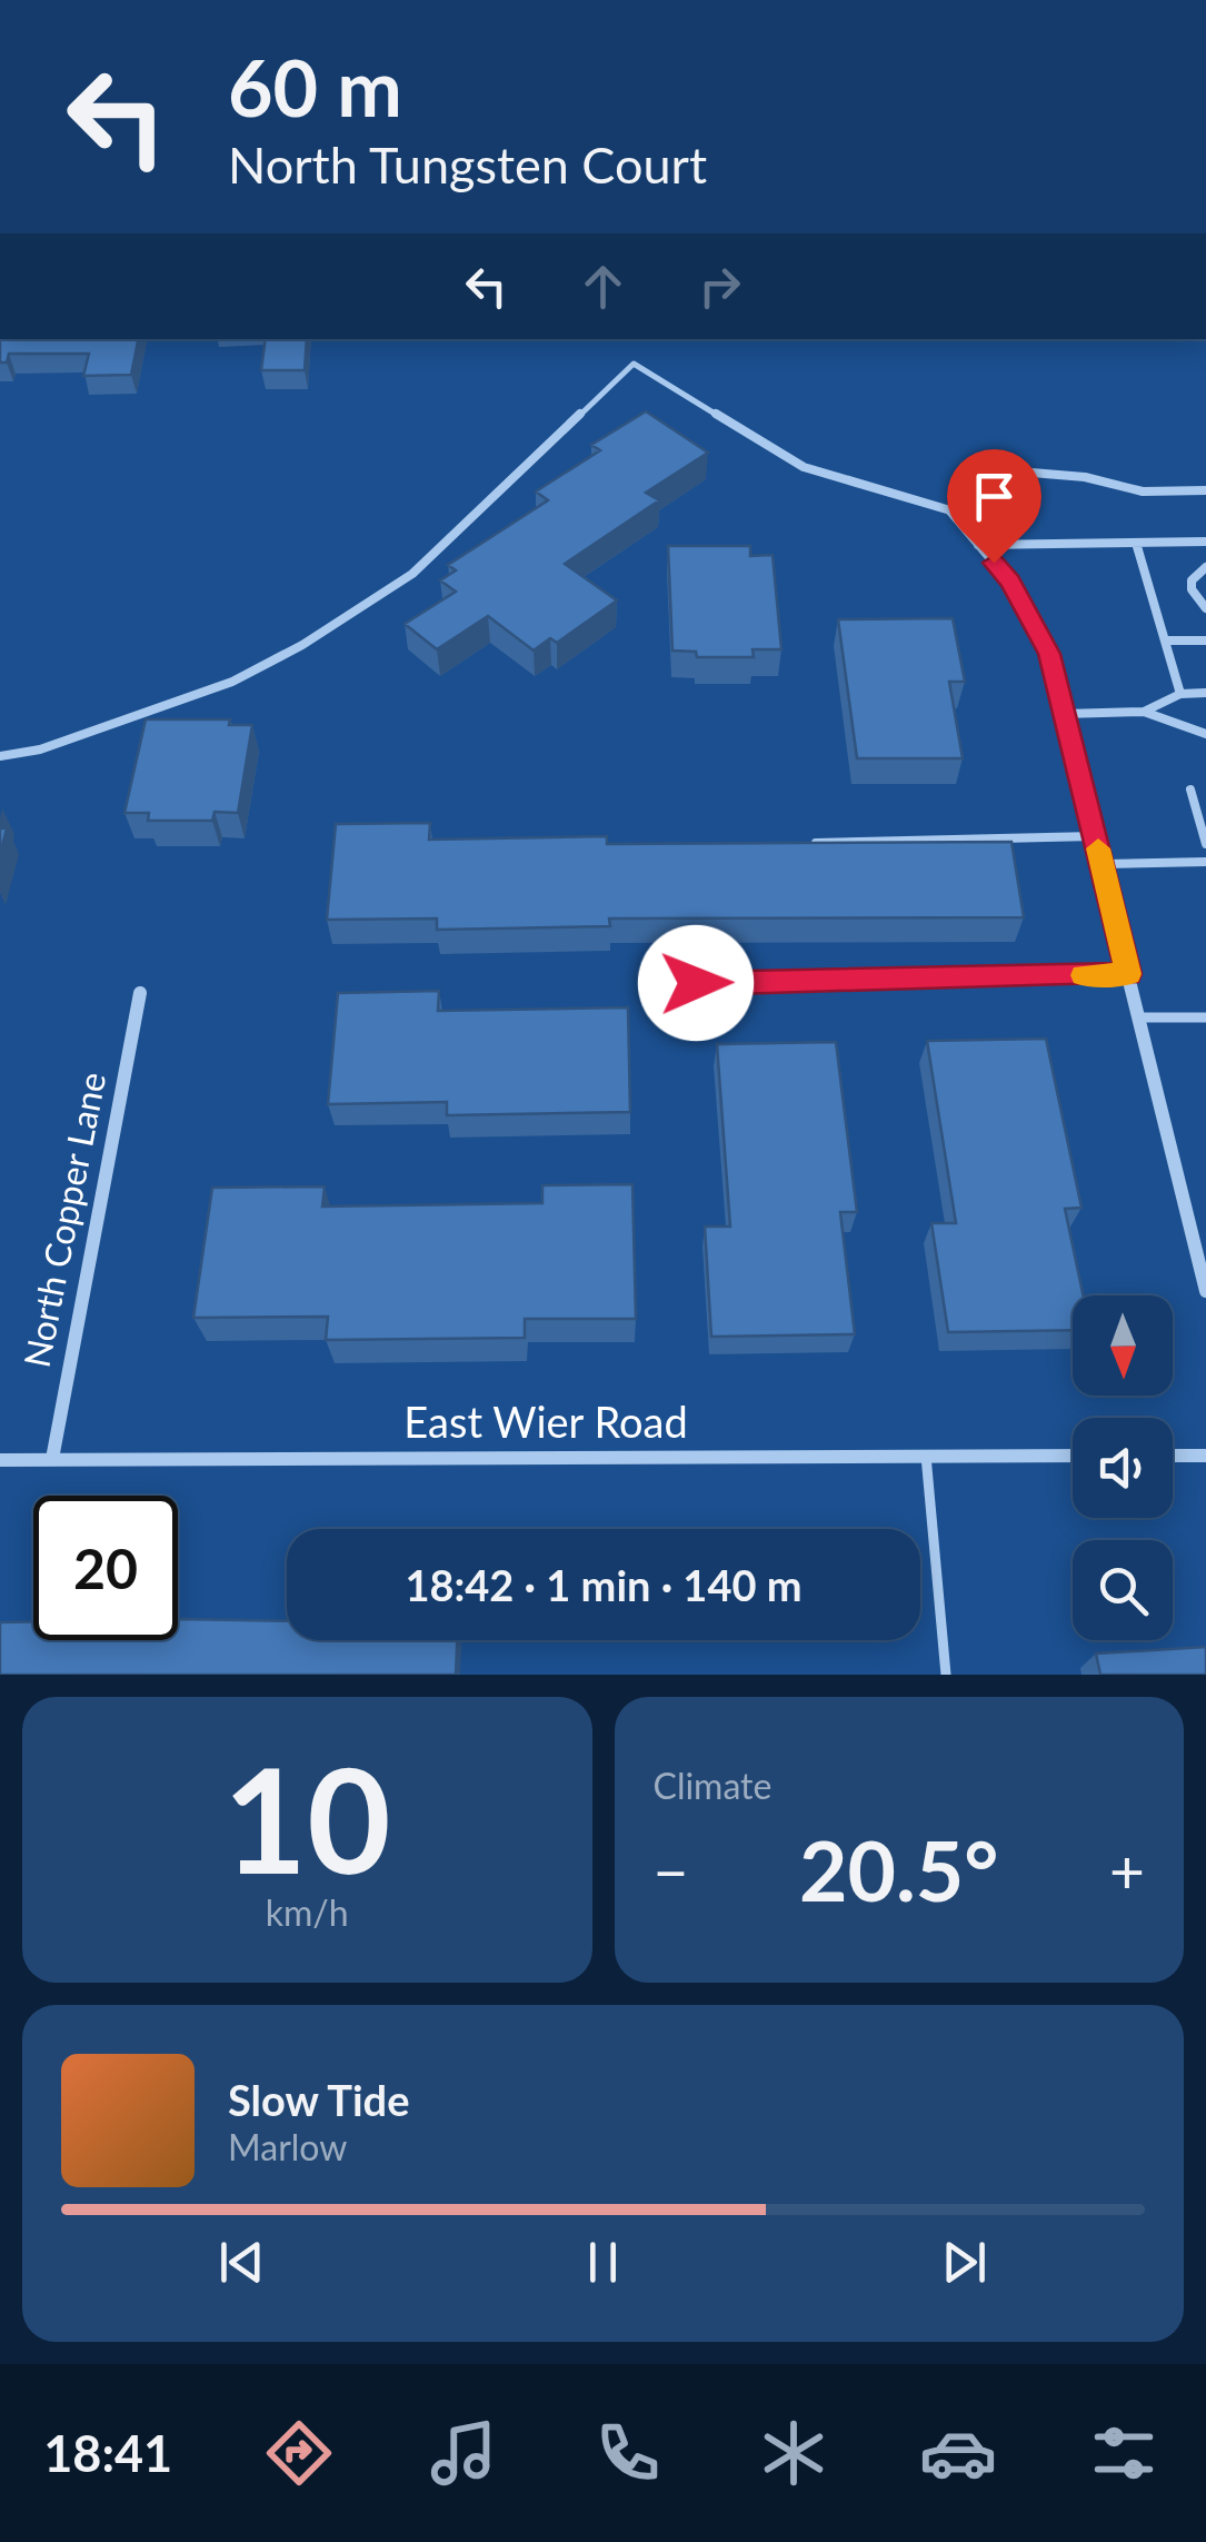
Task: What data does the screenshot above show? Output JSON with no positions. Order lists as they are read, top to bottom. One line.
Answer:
{"streets":{"street":["North Copper Lane","East Wier Road"]},"crossings":[["North Copper Lane","East Wier Road"]],"north":"bottom","page":{"turn":["60 m","North Tungsten Court"],"limit":"20","trip":"18:42 · 1 min · 140 m","tile":[["10","km/h"],"Climate"],"heat":["−","20.5°","+"],"song":["Slow Tide","Marlow"],"tabs":"18:41"}}
